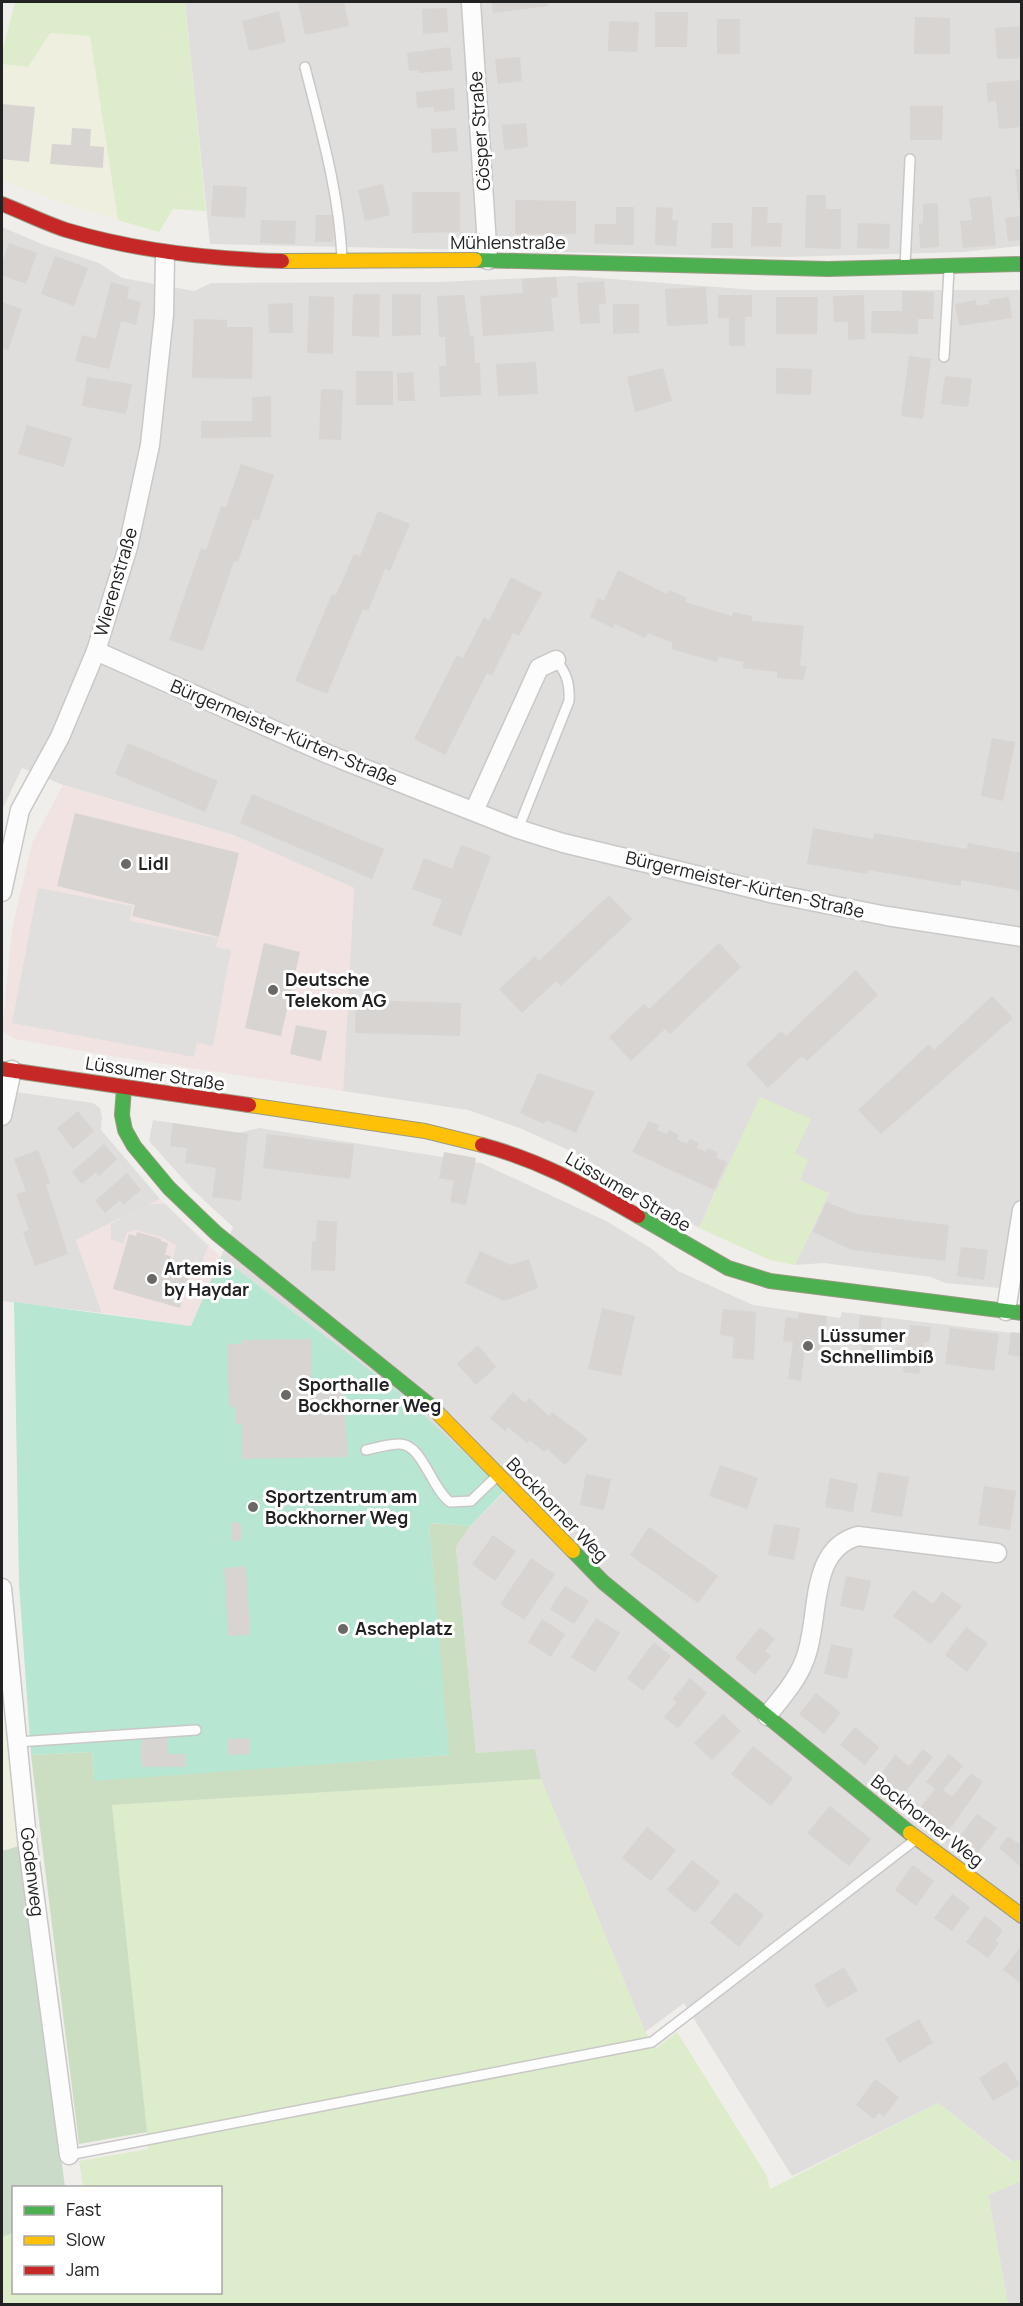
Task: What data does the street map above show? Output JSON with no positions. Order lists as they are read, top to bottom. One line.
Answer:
{"streets":{"street":["Gösper Straße","Mühlenstraße","Wierenstraße","Bürgermeister-Kürten-Straße","Lüssumer Straße","Bockhorner Weg","Godenweg"]},"crossings":[["Gösper Straße","Mühlenstraße"],["Mühlenstraße","Wierenstraße"],["Wierenstraße","Bürgermeister-Kürten-Straße"],["Lüssumer Straße","Bockhorner Weg"]],"places":["Lidl","Deutsche Telekom AG","Artemis by Haydar","Lüssumer Schnellimbiß","Sporthalle Bockhorner Weg","Sportzentrum am Bockhorner Weg","Ascheplatz"],"legend":["Fast","Slow","Jam"]}
